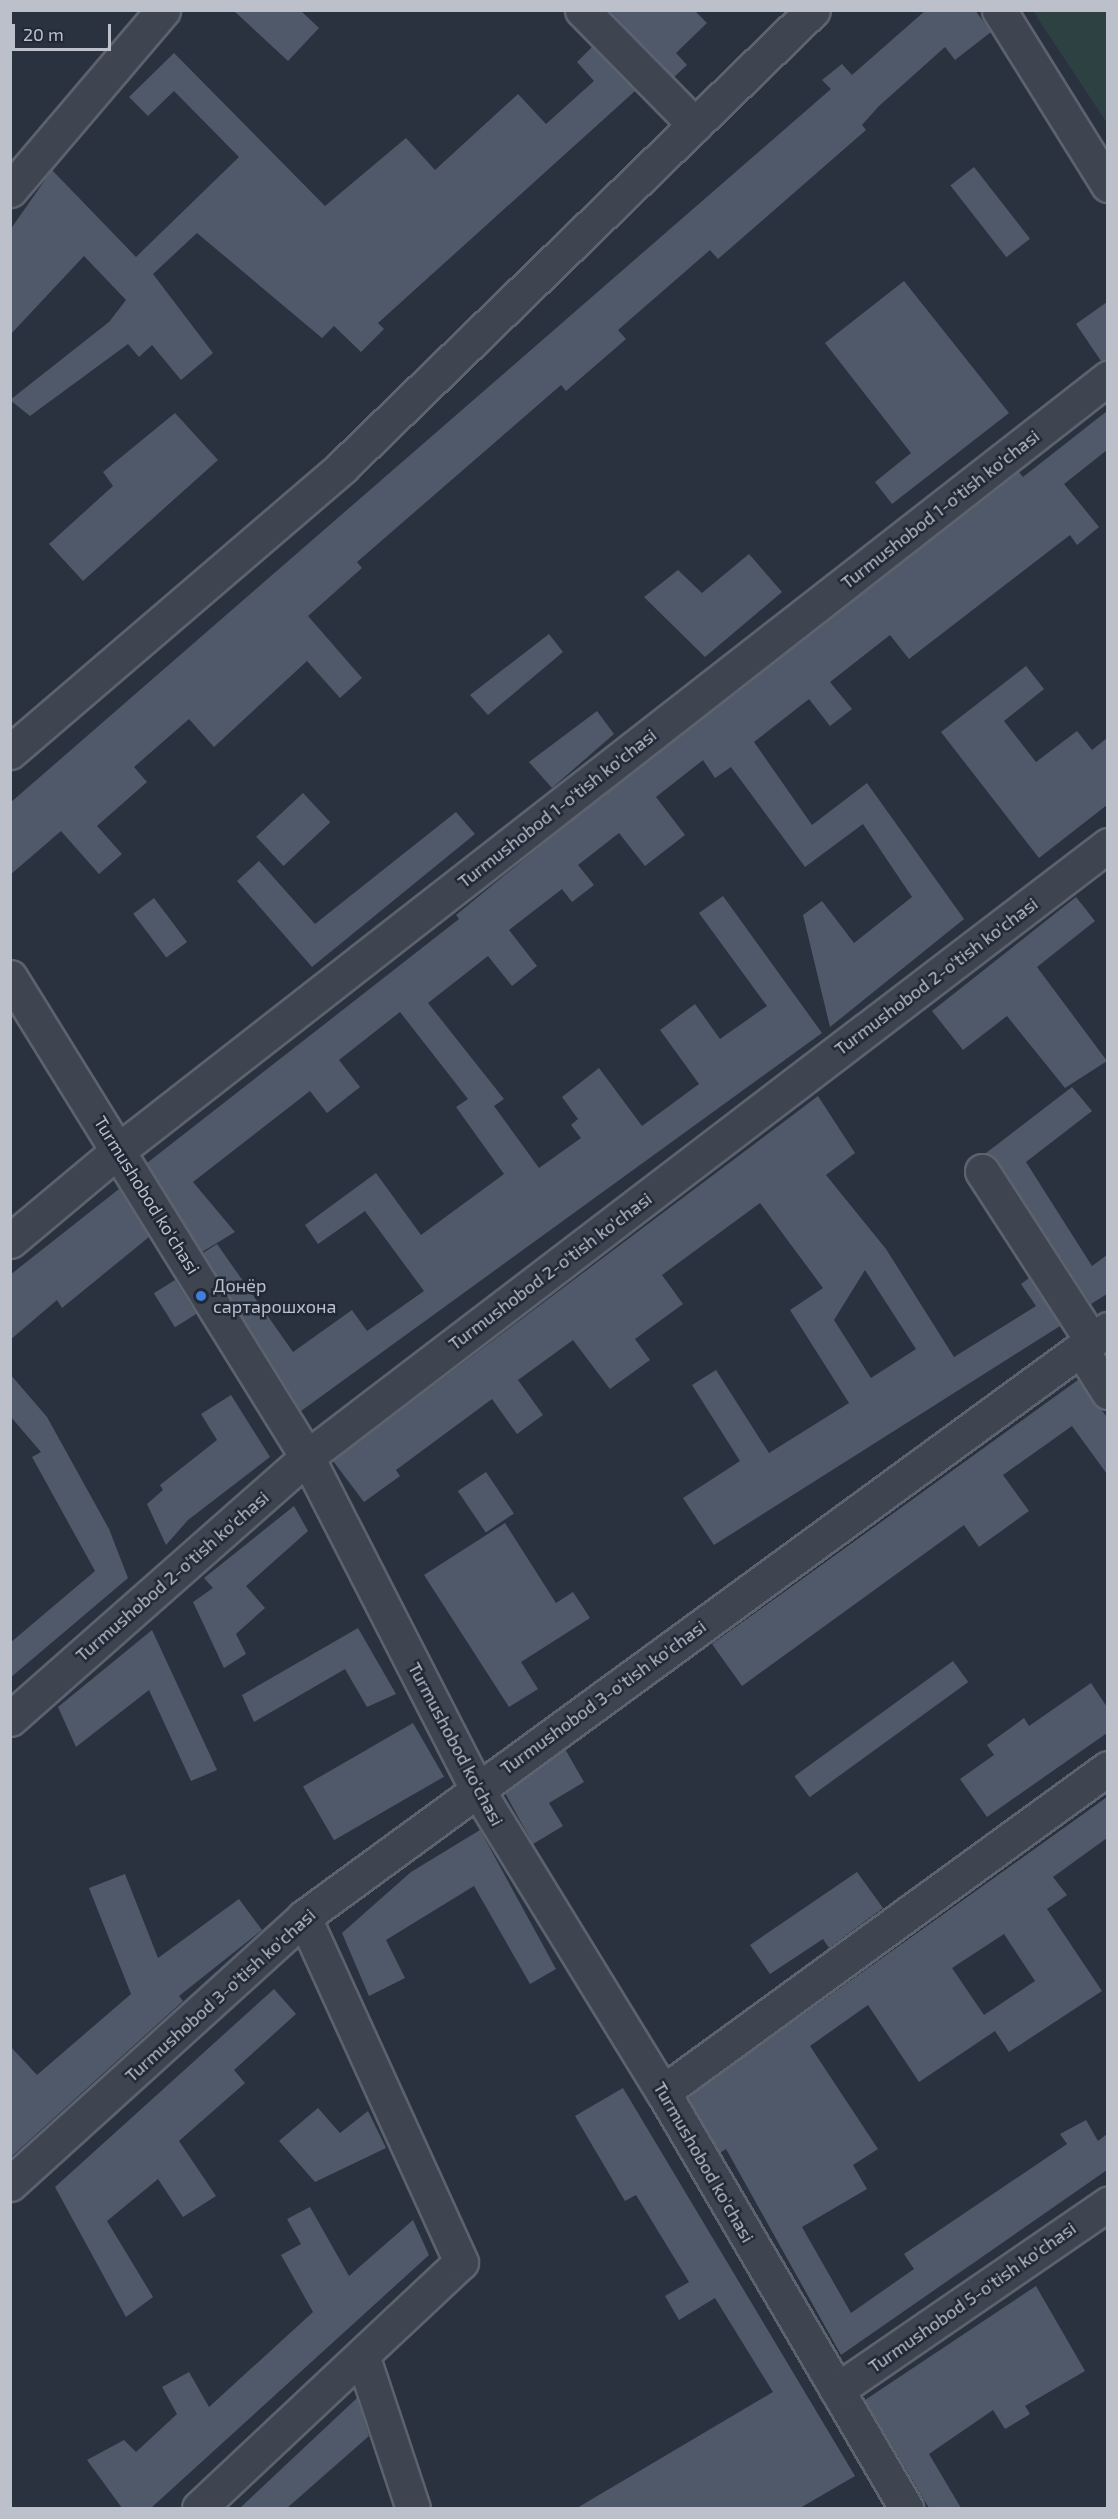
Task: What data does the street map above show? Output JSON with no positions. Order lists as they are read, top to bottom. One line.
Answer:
{"streets":{"street":["Turmushobod 1-o'tish ko'chasi","Turmushobod 2-o'tish ko'chasi","Turmushobod ko'chasi","Turmushobod 3-o'tish ko'chasi","Turmushobod 5-o'tish ko'chasi"]},"crossings":[["Turmushobod 1-o'tish ko'chasi","Turmushobod ko'chasi"],["Turmushobod 2-o'tish ko'chasi","Turmushobod ko'chasi"],["Turmushobod ko'chasi","Turmushobod 3-o'tish ko'chasi"],["Turmushobod ko'chasi","Turmushobod 5-o'tish ko'chasi"]],"places":["Донёр сартарошхона"],"scale_bar":"20 m"}
